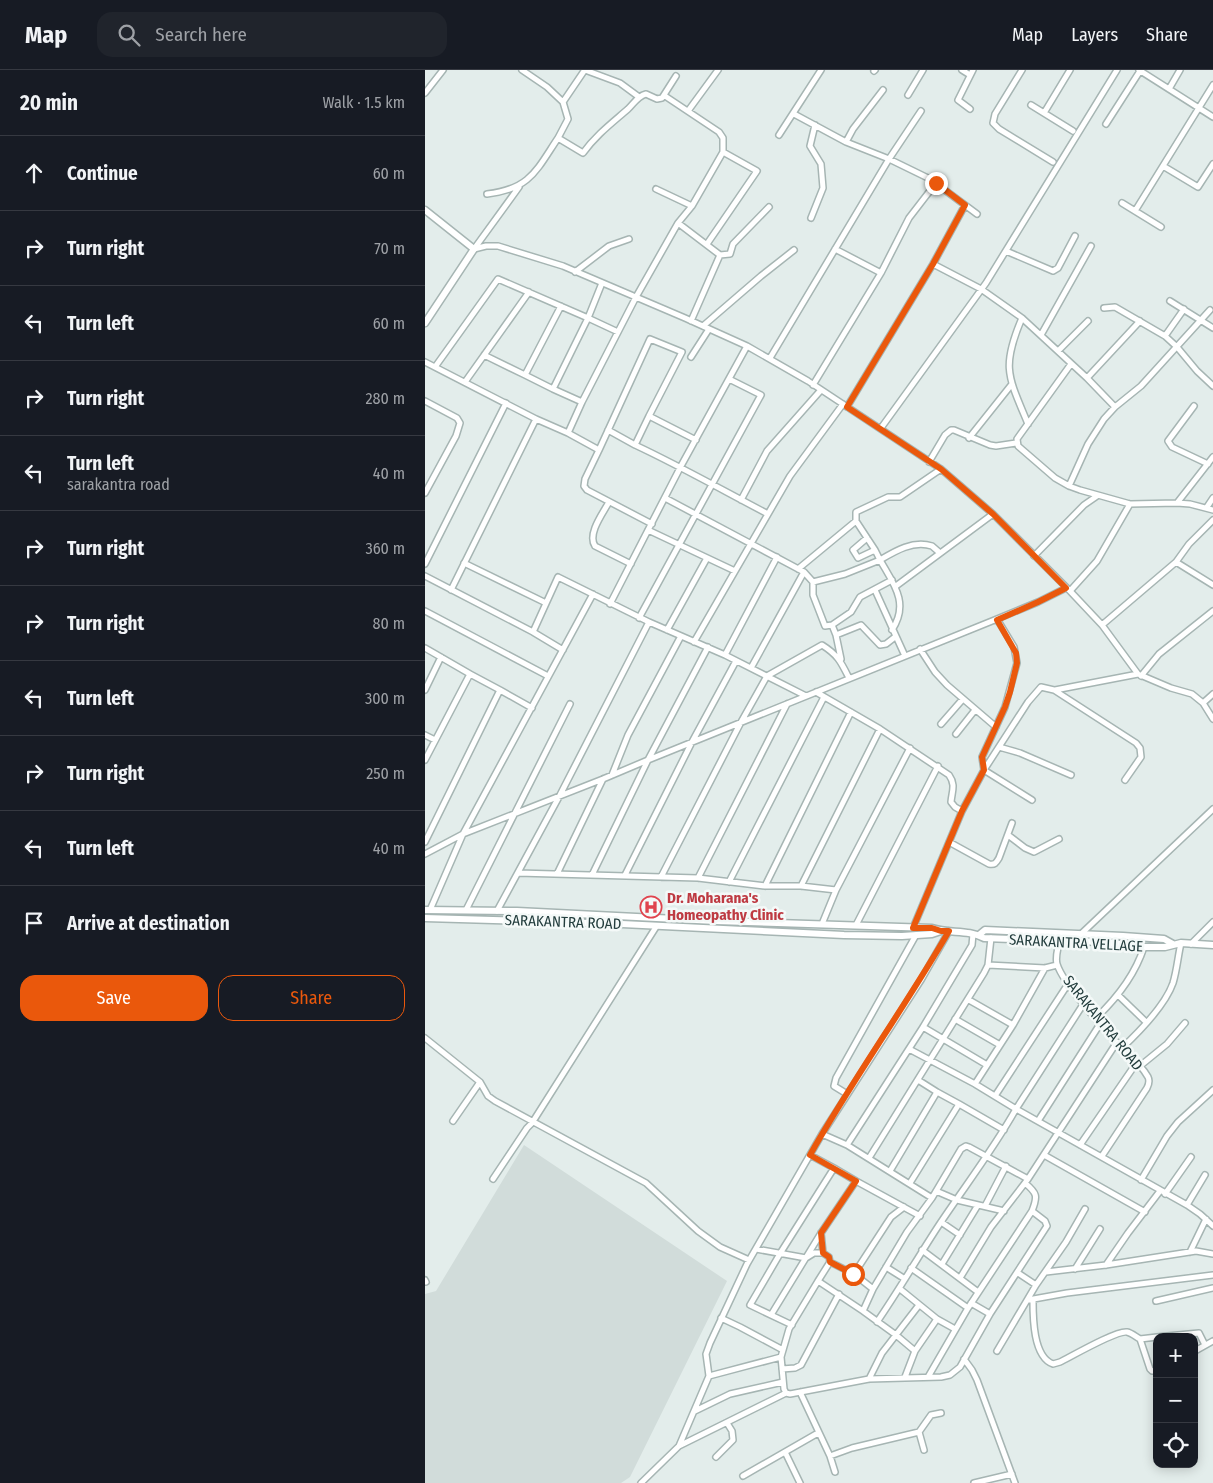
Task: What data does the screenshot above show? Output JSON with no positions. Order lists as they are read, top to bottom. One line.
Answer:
{"streets":{"street":["SARAKANTRA ROAD","SARAKANTRA VELLAGE"]},"crossings":[["SARAKANTRA ROAD","SARAKANTRA VELLAGE"]],"places":{"hospital":["Dr. Moharana's Homeopathy Clinic"]},"page":{"header":"Map","search":"Search here","nav":["Map","Layers","Share"],"heading":["20 min","Walk · 1.5 km"],"list":[["Continue","60 m"],["Turn right","70 m"],["Turn left","60 m"],["Turn right","280 m"],["Turn left","sarakantra road","40 m"],["Turn right","360 m"],["Turn right","80 m"],["Turn left","300 m"],["Turn right","250 m"],["Turn left","40 m"],"Arrive at destination"],"buttons":["Save","Share"],"map_buttons":["+","−"]}}
